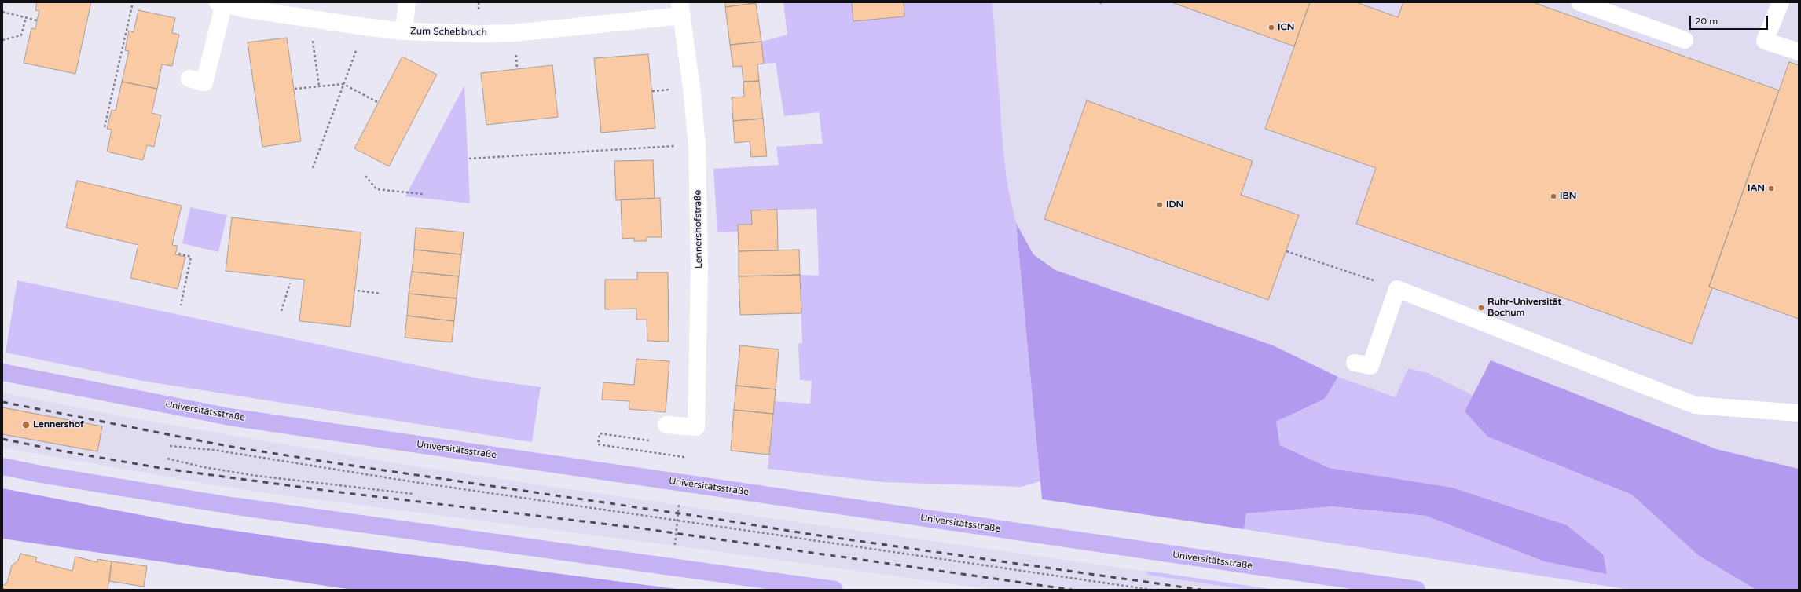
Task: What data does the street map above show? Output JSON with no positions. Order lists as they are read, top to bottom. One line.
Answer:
{"streets":{"highway":["Universitätsstraße"],"street":["Zum Schebbruch","Lennershofstraße"]},"crossings":[["Zum Schebbruch","Lennershofstraße"]],"places":["ICN","IAN","IBN","IDN","Ruhr-Universität Bochum","Lennershof"],"scale_bar":"20 m"}
